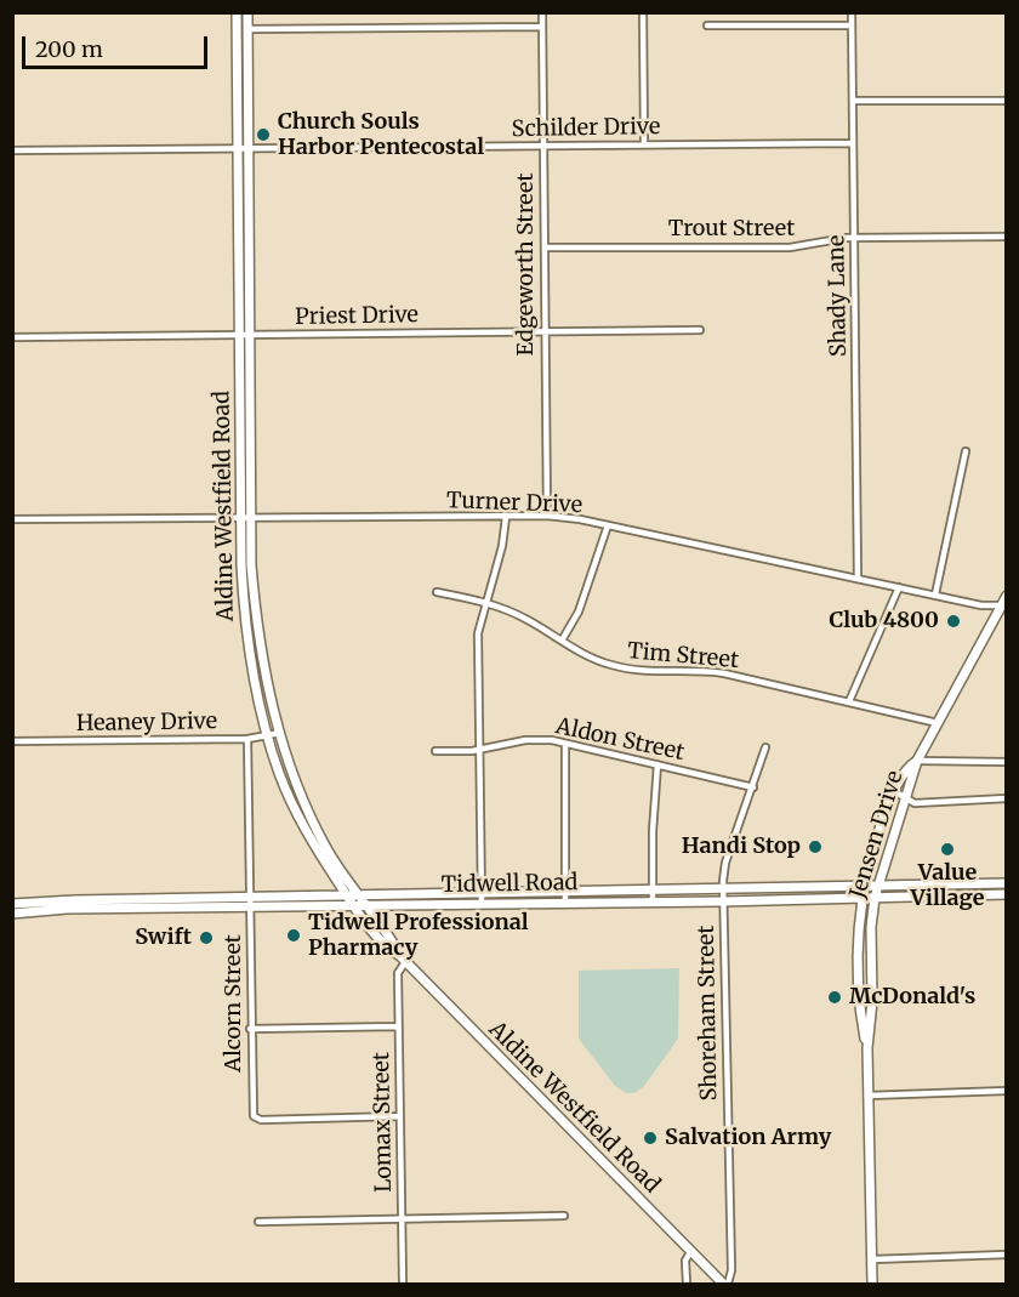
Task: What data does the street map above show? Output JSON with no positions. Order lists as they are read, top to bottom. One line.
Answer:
{"streets":{"main road":["Aldine Westfield Road","Jensen Drive","Tidwell Road"],"street":["Schilder Drive","Trout Street","Edgeworth Street","Shady Lane","Priest Drive","Turner Drive","Tim Street","Heaney Drive","Aldon Street","Alcorn Street","Shoreham Street","Lomax Street"]},"crossings":[["Schilder Drive","Edgeworth Street"],["Schilder Drive","Shady Lane"],["Schilder Drive","Aldine Westfield Road"],["Trout Street","Edgeworth Street"],["Trout Street","Shady Lane"],["Edgeworth Street","Priest Drive"],["Edgeworth Street","Turner Drive"],["Shady Lane","Turner Drive"],["Priest Drive","Aldine Westfield Road"],["Turner Drive","Aldine Westfield Road"],["Turner Drive","Jensen Drive"],["Aldine Westfield Road","Heaney Drive"],["Aldine Westfield Road","Tidwell Road"],["Aldine Westfield Road","Shoreham Street"],["Aldine Westfield Road","Lomax Street"],["Tim Street","Jensen Drive"],["Heaney Drive","Alcorn Street"],["Aldon Street","Shoreham Street"],["Jensen Drive","Tidwell Road"],["Tidwell Road","Alcorn Street"],["Tidwell Road","Shoreham Street"],["Alcorn Street","Lomax Street"]],"places":["Church Souls Harbor Pentecostal","Club 4800","Handi Stop","Value Village","Tidwell Professional Pharmacy","Swift","McDonald's","Salvation Army"],"scale_bar":"200 m"}
